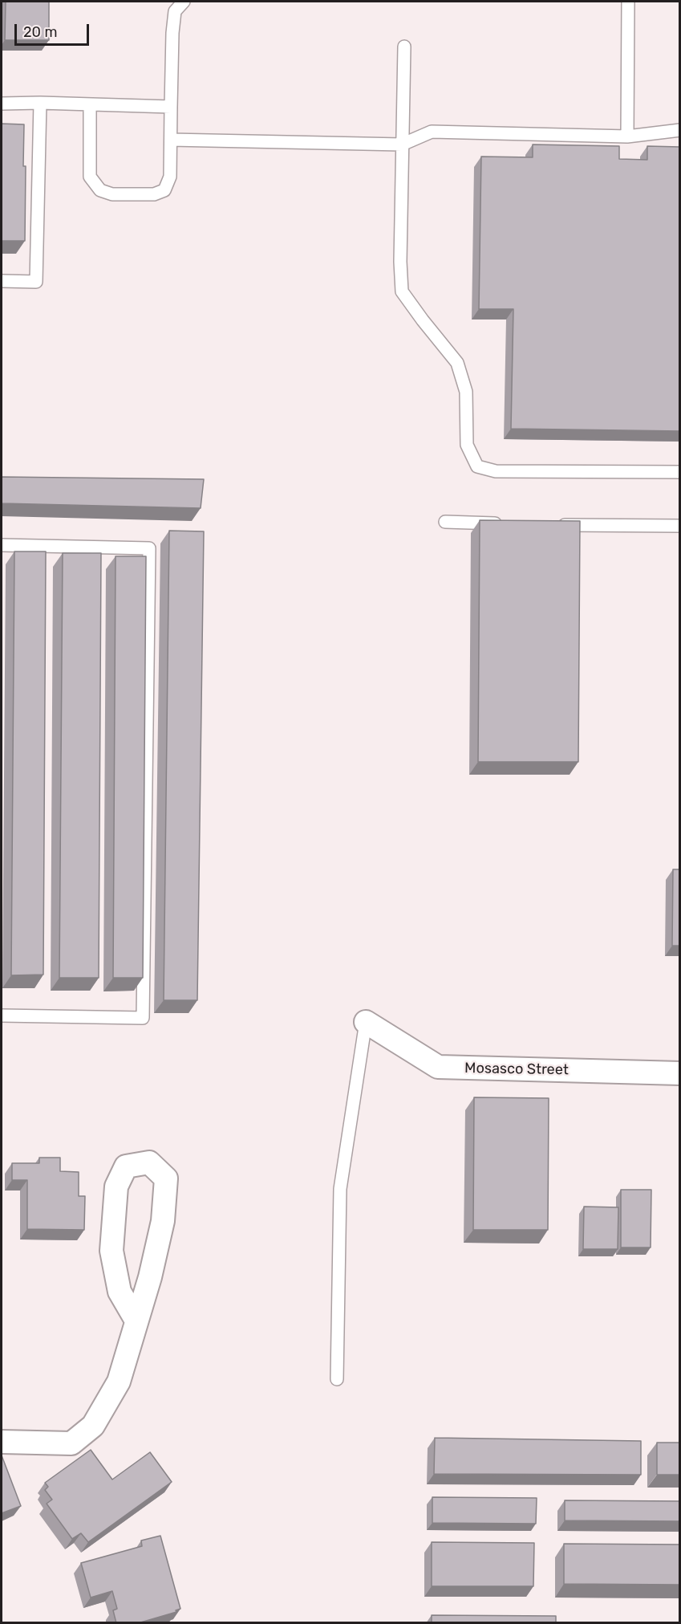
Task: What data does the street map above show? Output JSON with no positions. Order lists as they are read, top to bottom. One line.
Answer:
{"streets":{"street":["Mosasco Street"]},"scale_bar":"20 m"}
